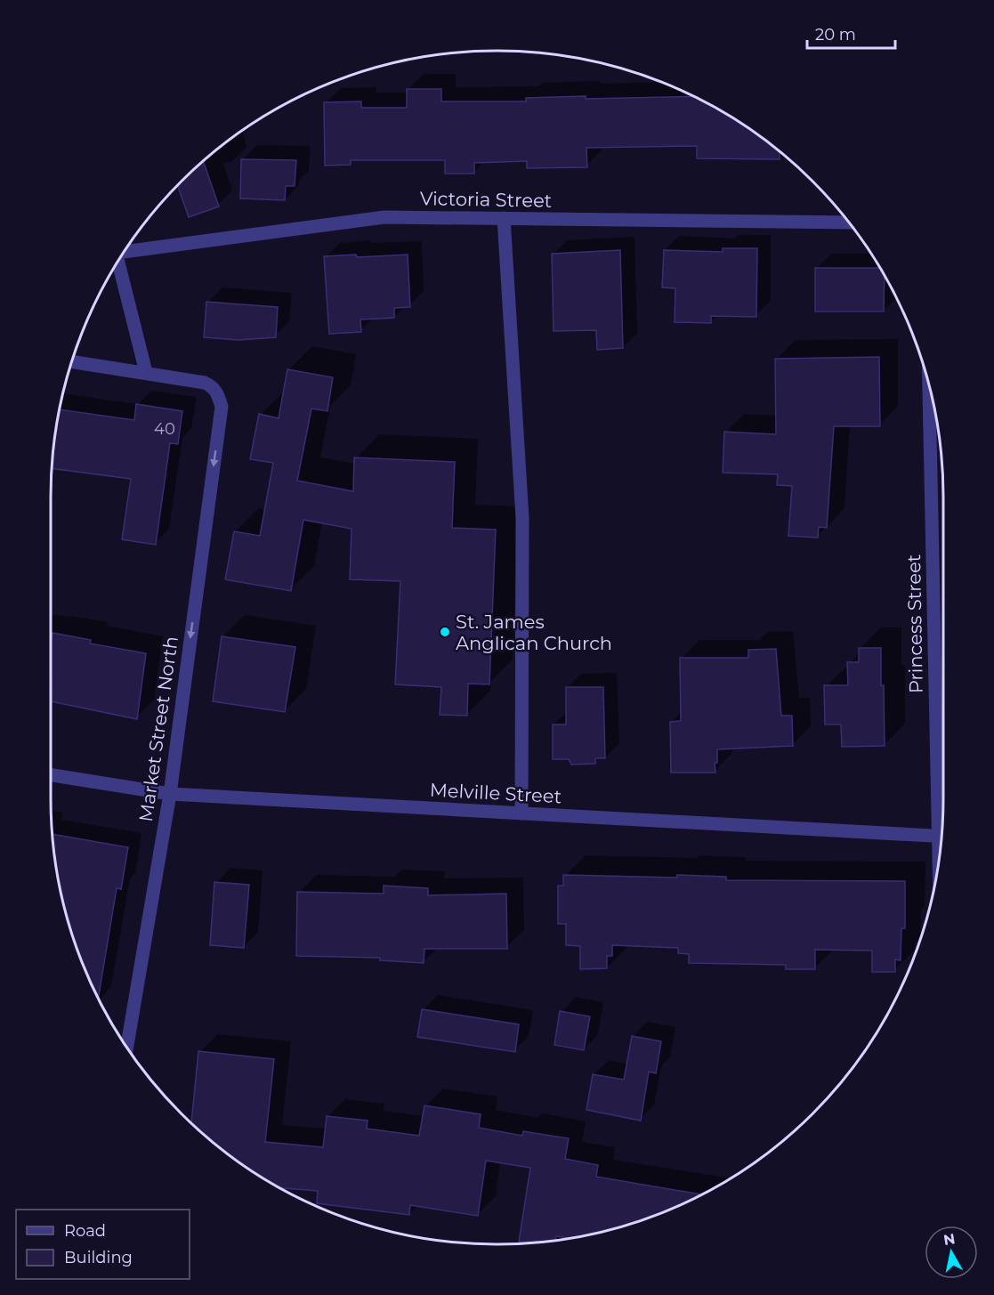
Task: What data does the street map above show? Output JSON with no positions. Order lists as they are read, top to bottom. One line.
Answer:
{"streets":{"street":["Victoria Street","Princess Street","Market Street North","Melville Street"]},"crossings":[["Market Street North","Melville Street"]],"one_way":["Market Street North"],"places":["St. James Anglican Church"],"house_numbers":["40"],"legend":["Road","Building"],"scale_bar":"20 m","north":"top"}
